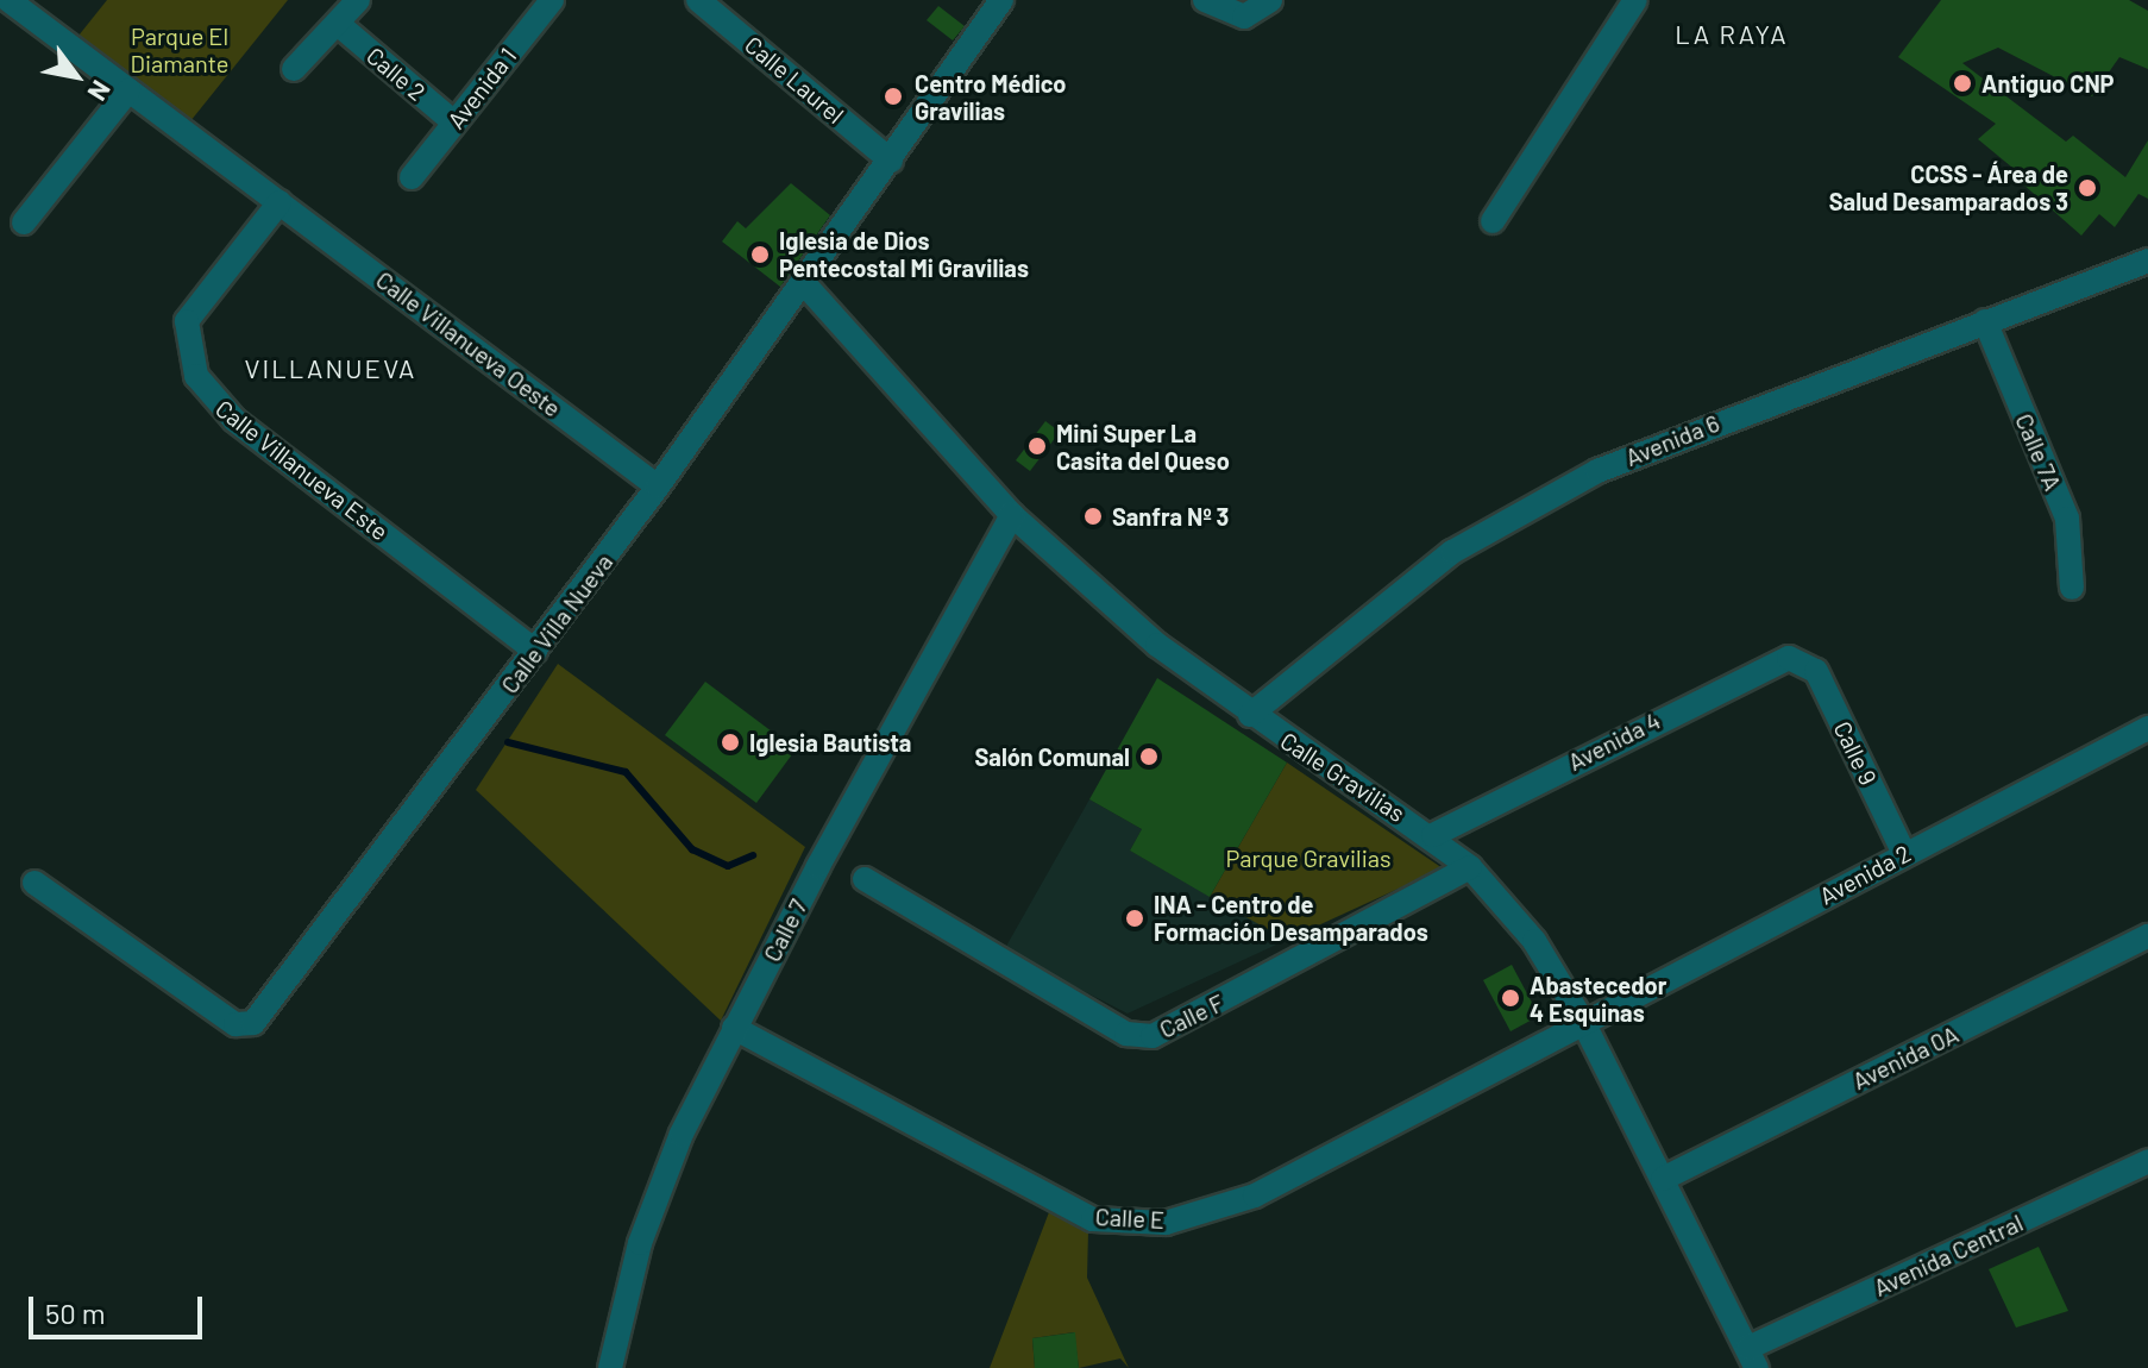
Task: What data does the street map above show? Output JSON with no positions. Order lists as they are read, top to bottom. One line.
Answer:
{"streets":{"street":["Calle 2","Calle Laurel","Avenida 1","Calle Villanueva Oeste","Avenida 6","Calle 7A","Calle Villanueva Este","Calle Villa Nueva","Avenida 4","Calle 9","Calle Gravilias","Avenida 2","Calle 7","Calle F","Avenida 0A","Calle E","Avenida Central"]},"crossings":[["Calle 2","Avenida 1"],["Calle Laurel","Calle Villa Nueva"],["Calle Villanueva Oeste","Calle Villanueva Este"],["Calle Villanueva Oeste","Calle Villa Nueva"],["Avenida 6","Calle 7A"],["Avenida 6","Calle Gravilias"],["Calle Villanueva Este","Calle Villa Nueva"],["Calle Villa Nueva","Calle Gravilias"],["Avenida 4","Calle 9"],["Avenida 4","Calle Gravilias"],["Calle 9","Avenida 2"],["Calle Gravilias","Avenida 2"],["Calle Gravilias","Calle 7"],["Calle Gravilias","Calle F"],["Calle Gravilias","Avenida 0A"],["Calle Gravilias","Calle E"],["Calle Gravilias","Avenida Central"],["Avenida 2","Calle E"],["Calle 7","Calle E"]],"districts":["LA RAYA","VILLANUEVA"],"parks":["Parque El Diamante","Parque Gravilias"],"places":["Antiguo CNP","Centro Médico Gravilias","CCSS - Área de Salud Desamparados 3","Iglesia de Dios Pentecostal Mi Gravilias","Mini Super La Casita del Queso","Sanfra Nº 3","Iglesia Bautista","Salón Comunal","INA - Centro de Formación Desamparados","Abastecedor 4 Esquinas"],"scale_bar":"50 m","north":"bottom right"}
